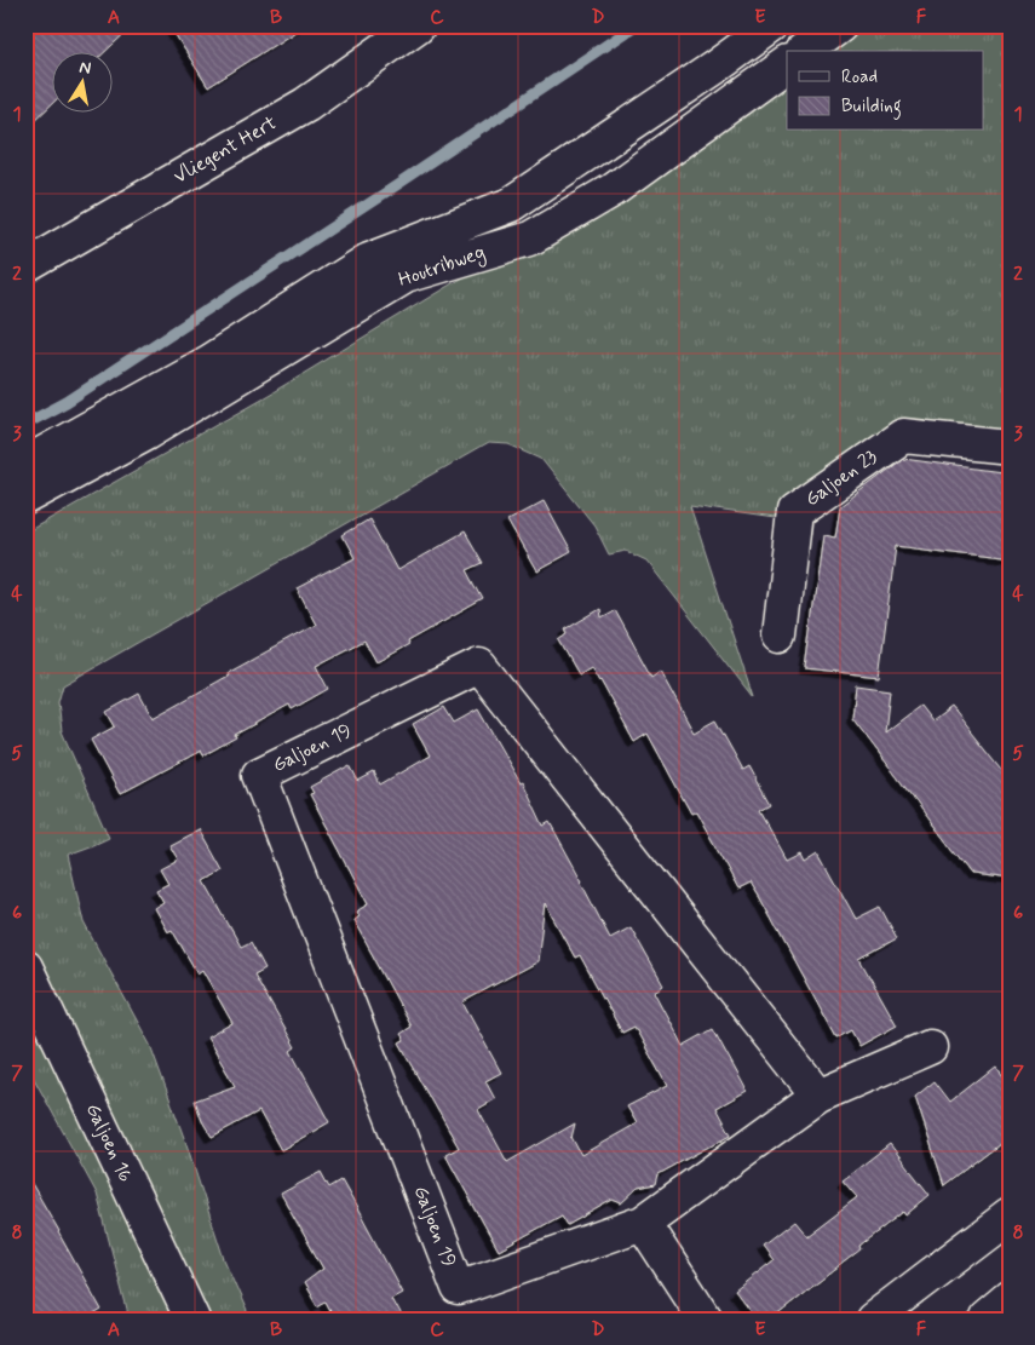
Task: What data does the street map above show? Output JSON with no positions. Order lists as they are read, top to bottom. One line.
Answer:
{"streets":{"street":["Vliegent Hert","Houtribweg","Galjoen 23","Galjoen 19","Galjoen 16"]},"legend":["Road","Building"],"north":"top","grid":{"columns":["A","B","C","D","E","F"],"rows":["1","2","3","4","5","6","7","8"]}}
